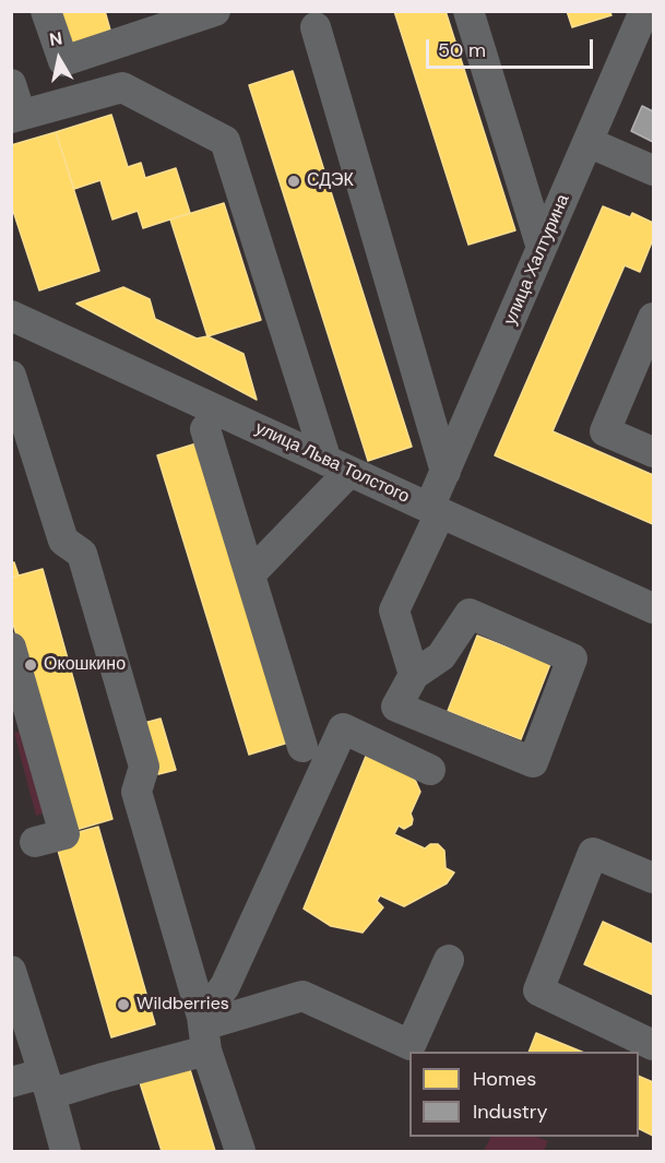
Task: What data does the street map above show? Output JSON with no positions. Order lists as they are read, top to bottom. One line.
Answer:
{"streets":{"street":["улица Халтурина","улица Льва Толстого"]},"crossings":[["улица Халтурина","улица Льва Толстого"]],"places":["СДЭК","Окошкино","Wildberries"],"legend":["Homes","Industry"],"scale_bar":"50 m","north":"top"}
